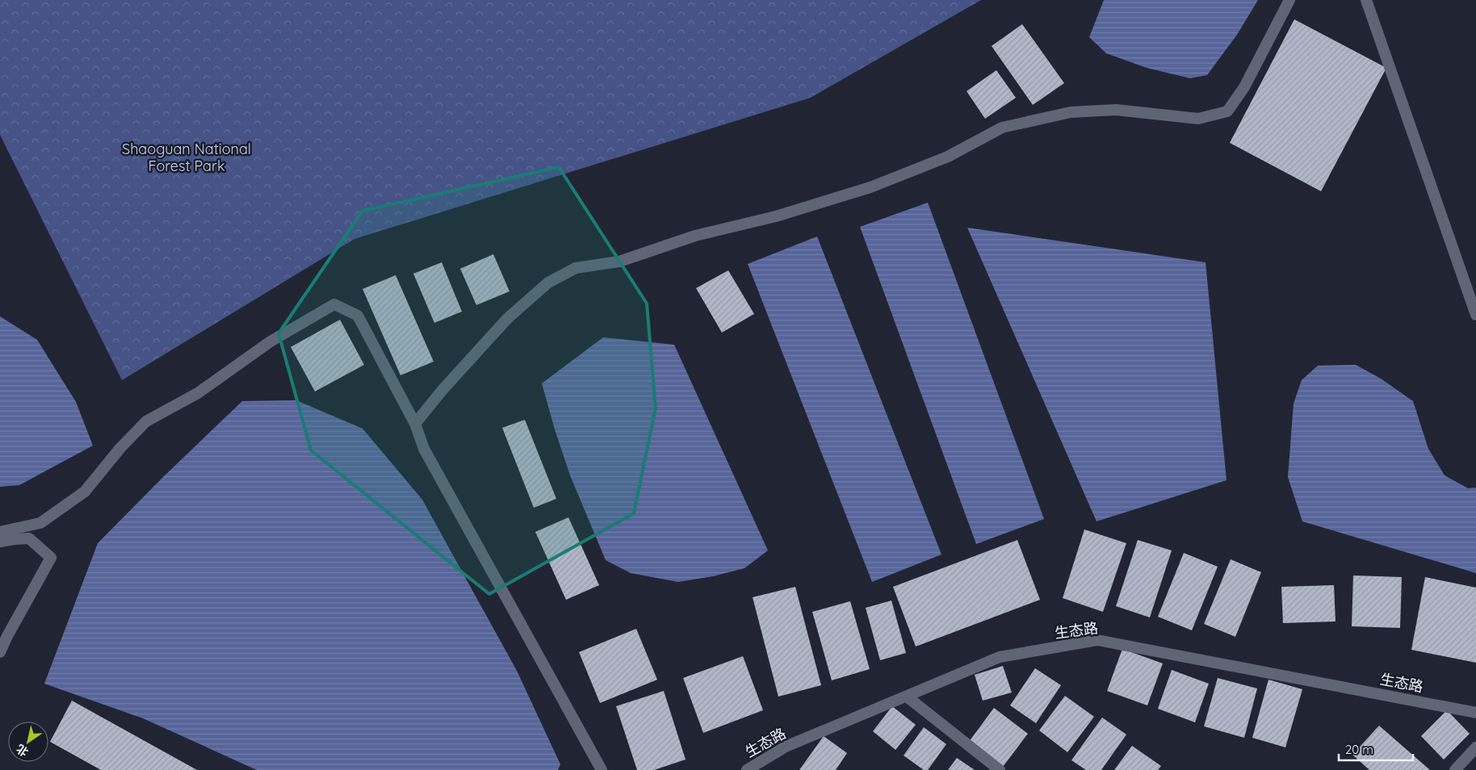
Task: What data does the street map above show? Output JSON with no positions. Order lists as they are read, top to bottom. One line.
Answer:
{"streets":{"street":["生态路"]},"parks":["Shaoguan National Forest Park"],"scale_bar":"20 m","north":"bottom left"}
